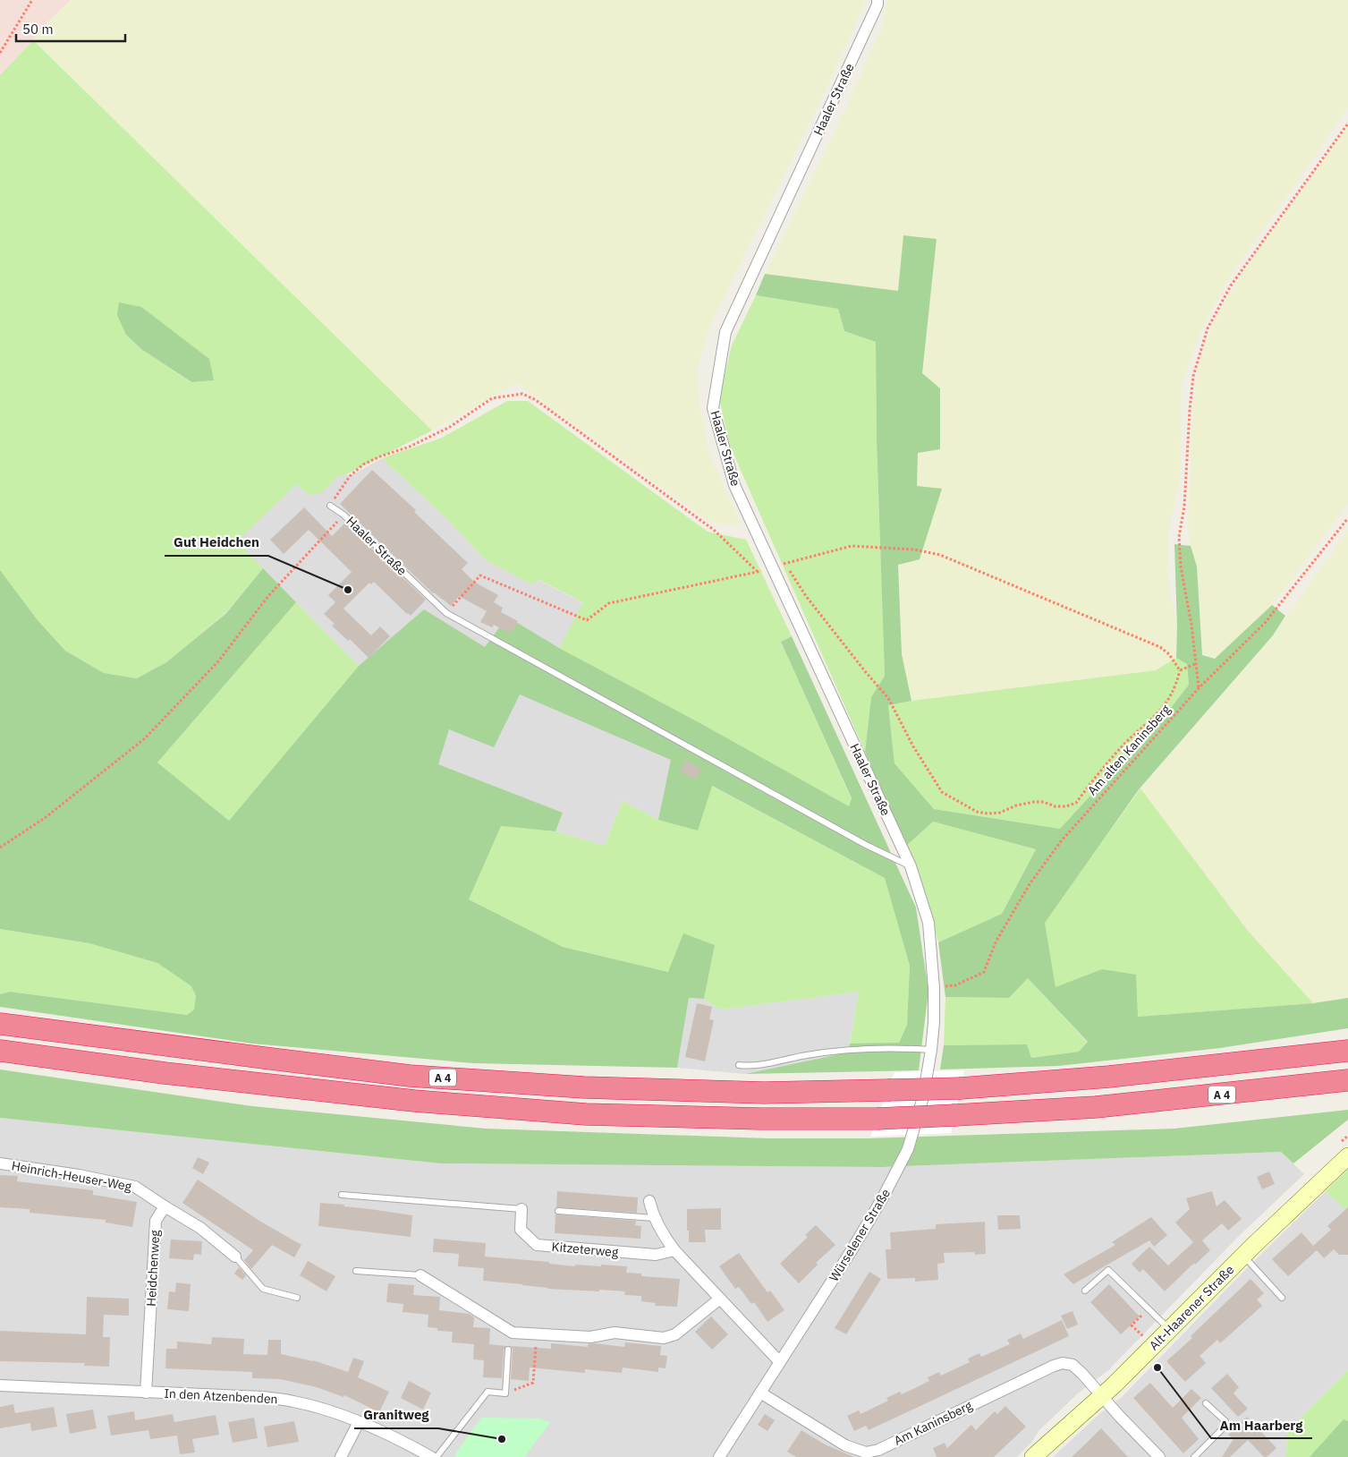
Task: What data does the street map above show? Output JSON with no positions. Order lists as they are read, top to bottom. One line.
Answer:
{"streets":{"highway":["A 4"],"main road":["Alt-Haarener Straße"],"street":["Haaler Straße","Heinrich-Heuser-Weg","Würselener Straße","Kitzeterweg","Heidchenweg","In den Atzenbenden","Am Kaninsberg"],"path":["Am alten Kaninsberg"]},"crossings":[["Haaler Straße","Am alten Kaninsberg"],["Haaler Straße","Würselener Straße"],["Am alten Kaninsberg","Würselener Straße"],["Heinrich-Heuser-Weg","Heidchenweg"],["Würselener Straße","Am Kaninsberg"],["Heidchenweg","In den Atzenbenden"],["Alt-Haarener Straße","Am Kaninsberg"]],"places":["Gut Heidchen","Am Haarberg","Granitweg"],"scale_bar":"50 m"}
